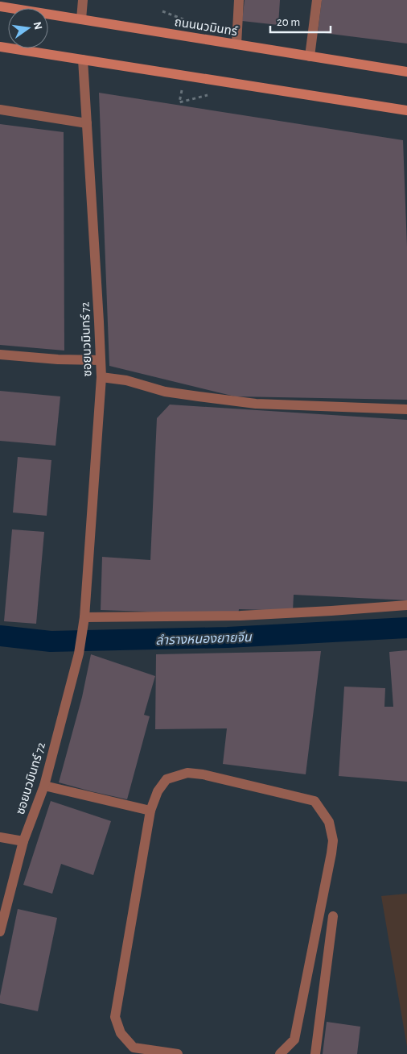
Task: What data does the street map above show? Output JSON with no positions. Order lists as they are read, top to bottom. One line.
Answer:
{"streets":{"main road":["ถนนนวมินทร์"],"street":["ซอยนวมินทร์ 72"]},"water":["ลำรางหนองยายจีน"],"scale_bar":"20 m","north":"right"}
